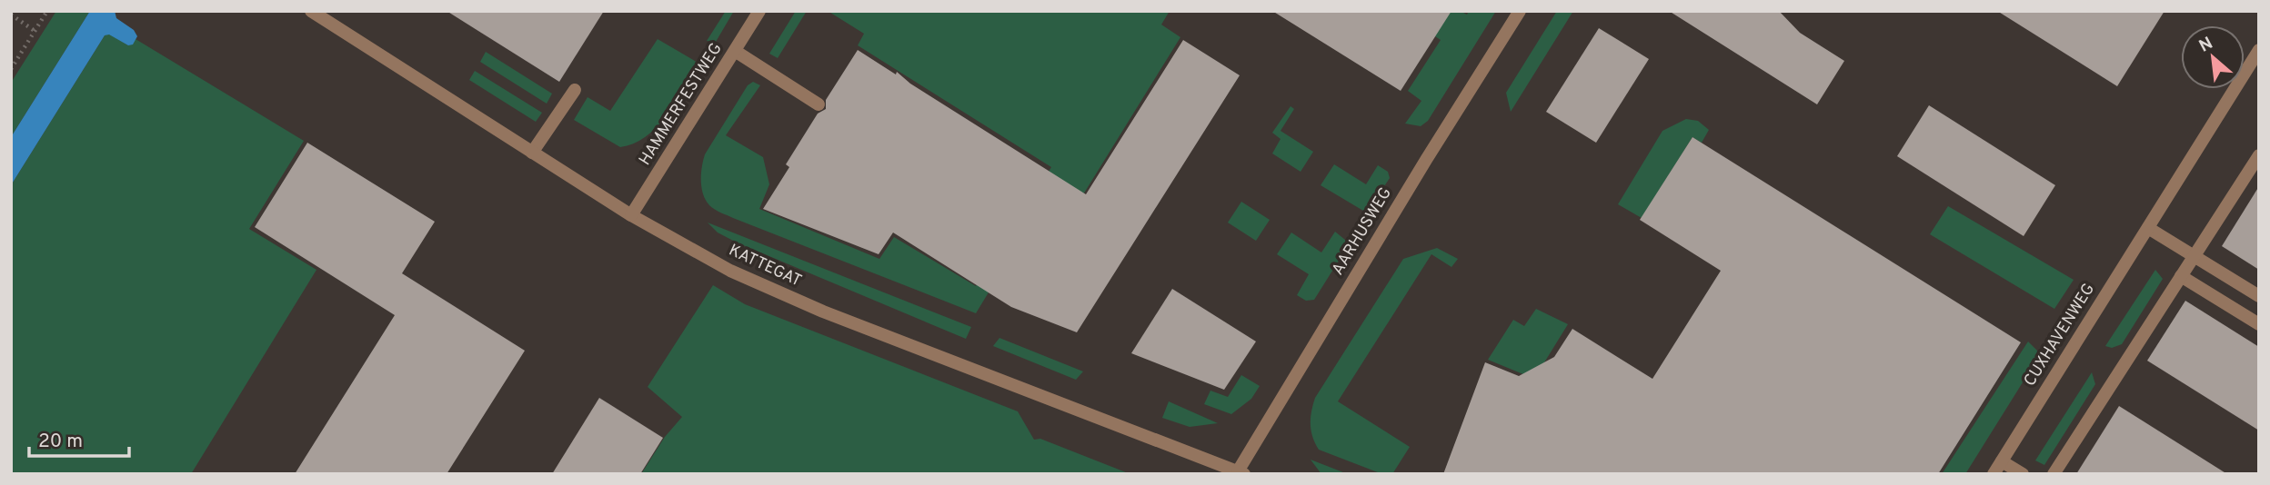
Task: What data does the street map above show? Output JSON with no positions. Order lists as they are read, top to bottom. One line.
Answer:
{"streets":{"street":["HAMMERFESTWEG","AARHUSWEG","KATTEGAT","CUXHAVENWEG"]},"crossings":[["HAMMERFESTWEG","KATTEGAT"],["AARHUSWEG","KATTEGAT"]],"scale_bar":"20 m","north":"top left"}
